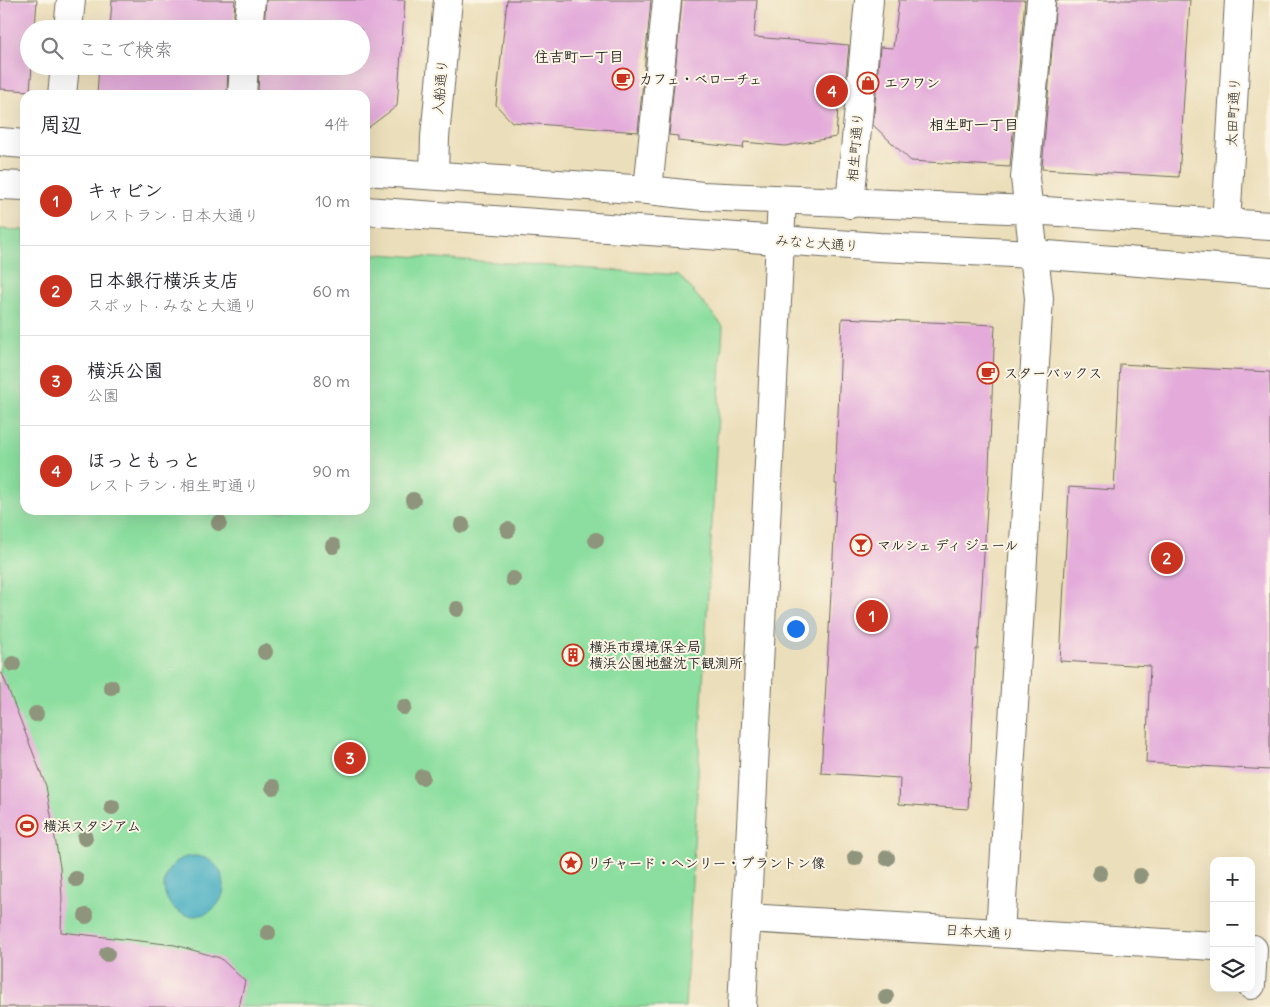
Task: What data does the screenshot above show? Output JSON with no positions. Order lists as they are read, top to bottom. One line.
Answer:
{"streets":{"street":["入船通り","太田町通り","相生町通り","みなと大通り","日本大通り"]},"districts":["住吉町一丁目","相生町一丁目"],"places":{"cafe":["カフェ・ベローチェ","スターバックス"],"shop":["エフワン"],"bar":["マルシェ ディ ジュール"],"building":["横浜市環境保全局 横浜公園地盤沈下観測所"],"sports":["横浜スタジアム"],"place":["リチャード・ヘンリー・ブラントン像"]},"page":{"search":"ここで検索","pins":["4","2","1","3"],"heading":["周辺","4件"],"list":[{"mark":"1","name":"キャビン","note":"レストラン · 日本大通り","value":"10 m"},{"mark":"2","name":"日本銀行横浜支店","note":"スポット · みなと大通り","value":"60 m"},{"mark":"3","name":"横浜公園","note":"公園","value":"80 m"},{"mark":"4","name":"ほっともっと","note":"レストラン · 相生町通り","value":"90 m"}],"map_buttons":["+","−"]}}
